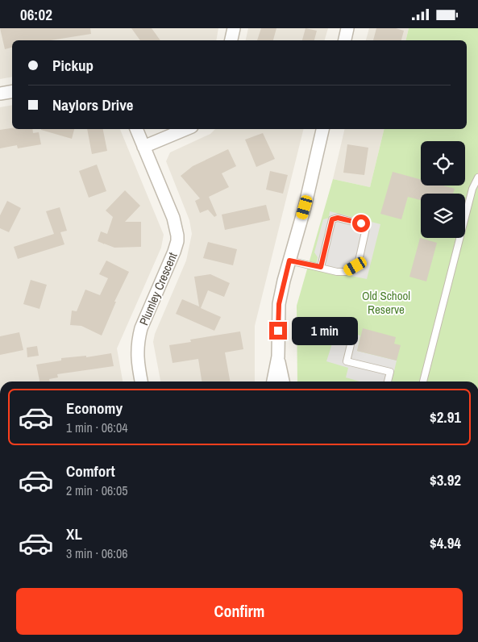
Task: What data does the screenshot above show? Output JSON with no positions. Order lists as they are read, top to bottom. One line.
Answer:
{"streets":{"street":["Plumley Crescent"]},"parks":["Old School Reserve"],"page":{"status":"06:02","banner":["Pickup","Naylors Drive"],"bubble":"1 min","list":[{"name":"Economy","note":"1 min · 06:04","value":"$2.91"},{"name":"Comfort","note":"2 min · 06:05","value":"$3.92"},{"name":"XL","note":"3 min · 06:06","value":"$4.94"}],"buttons":"Confirm"}}
